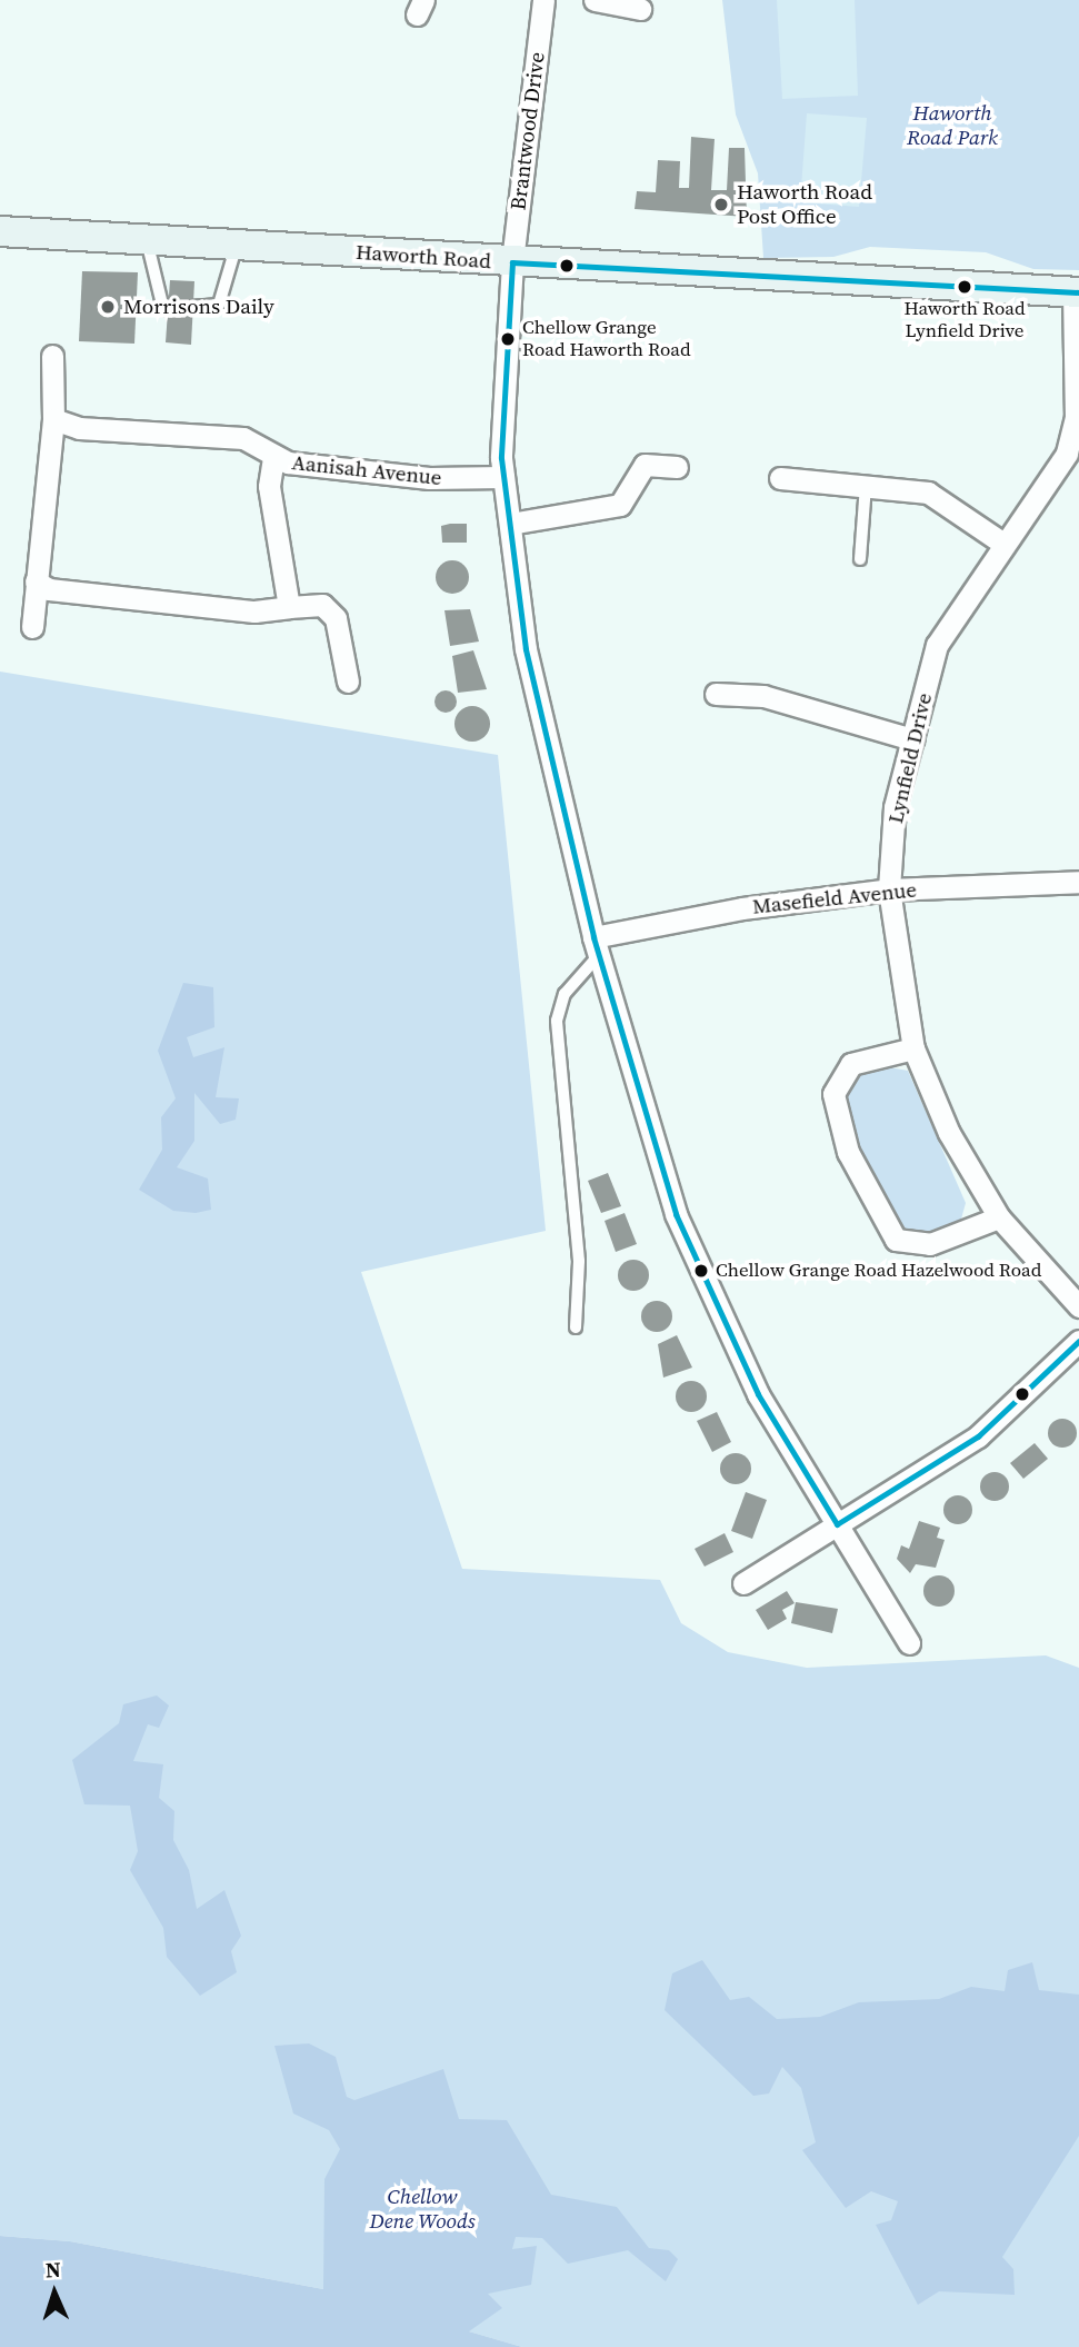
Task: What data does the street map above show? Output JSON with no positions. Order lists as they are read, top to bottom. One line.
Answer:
{"streets":{"main road":["Haworth Road"],"street":["Brantwood Drive","Aanisah Avenue","Lynfield Drive","Masefield Avenue"]},"crossings":[["Brantwood Drive","Haworth Road"],["Brantwood Drive","Aanisah Avenue"],["Brantwood Drive","Masefield Avenue"],["Haworth Road","Lynfield Drive"],["Lynfield Drive","Masefield Avenue"]],"parks":["Haworth Road Park","Chellow Dene Woods"],"places":["Haworth Road Post Office","Haworth Road Lynfield Drive","Morrisons Daily","Chellow Grange Road Haworth Road","Chellow Grange Road Hazelwood Road"],"north":"top"}
